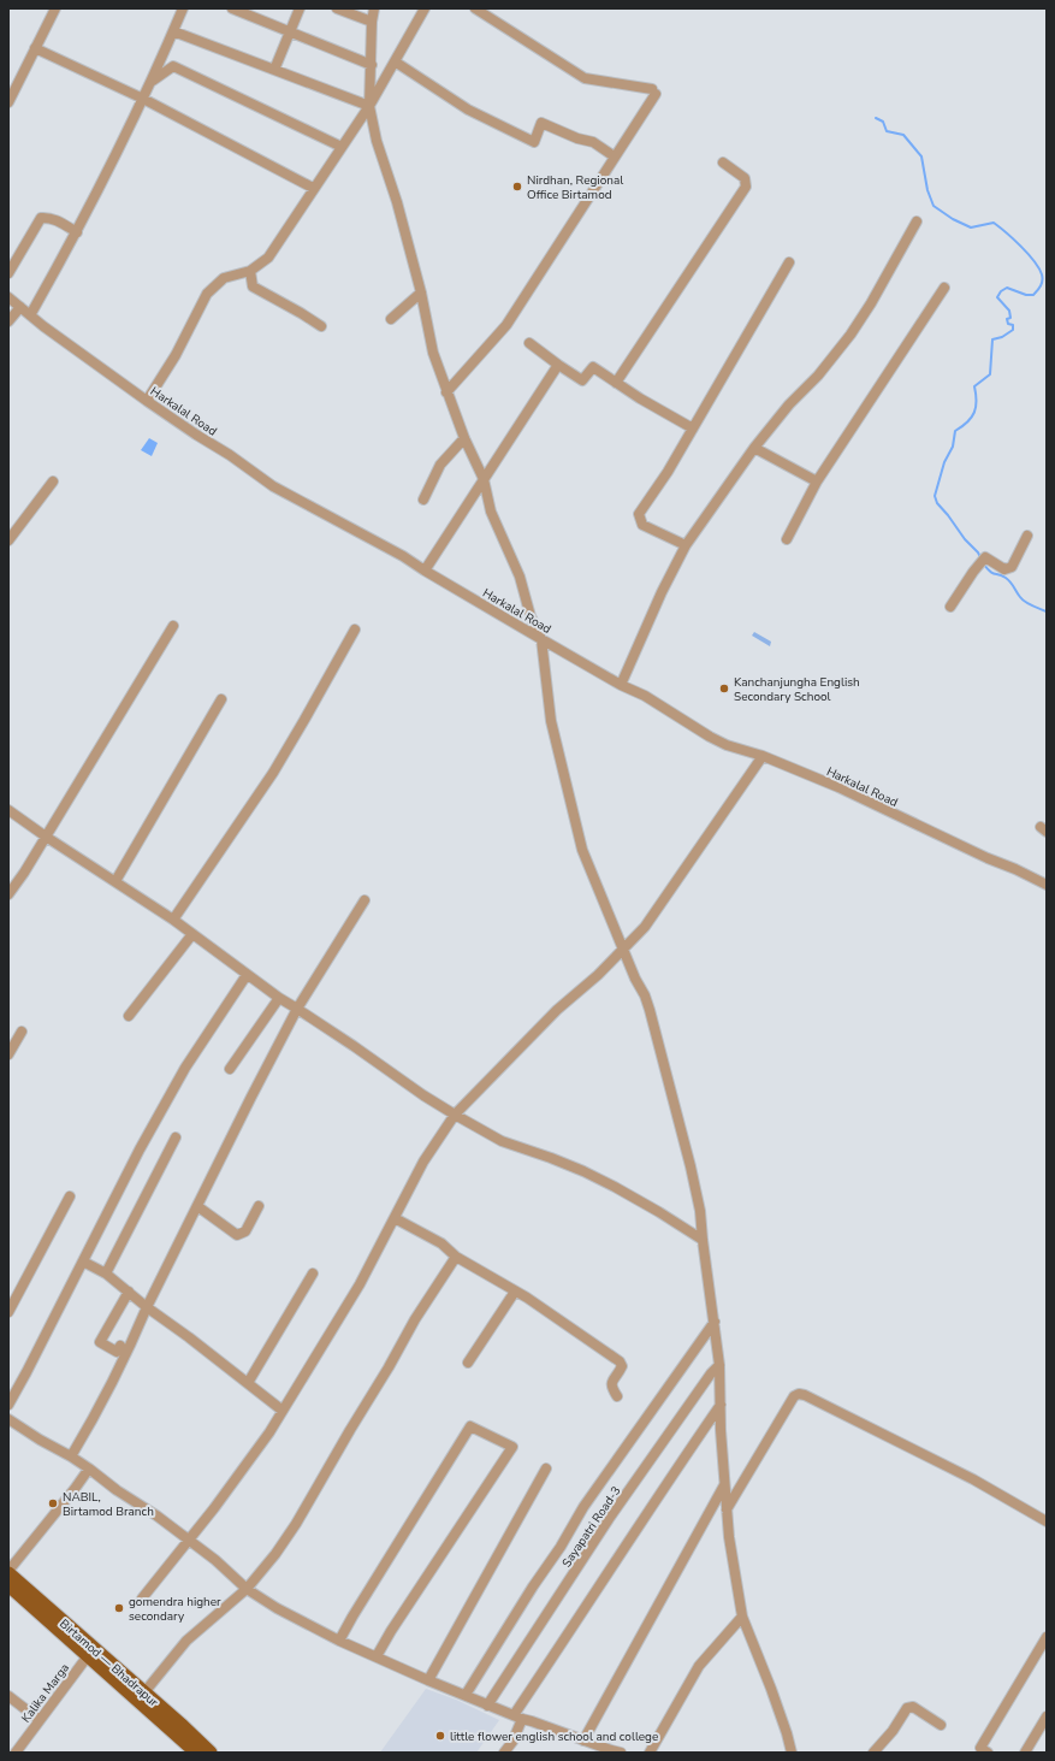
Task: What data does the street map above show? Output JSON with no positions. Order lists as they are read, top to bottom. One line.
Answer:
{"streets":{"main road":["Birtamod — Bhadrapur"],"street":["Harkalal Road","Sayapatri Road-3","Kalika Marga"]},"crossings":[["Birtamod — Bhadrapur","Kalika Marga"]],"places":["Nirdhan, Regional Office Birtamod","Kanchanjungha English Secondary School","NABIL, Birtamod Branch","gomendra higher secondary","little flower english school and college"]}
